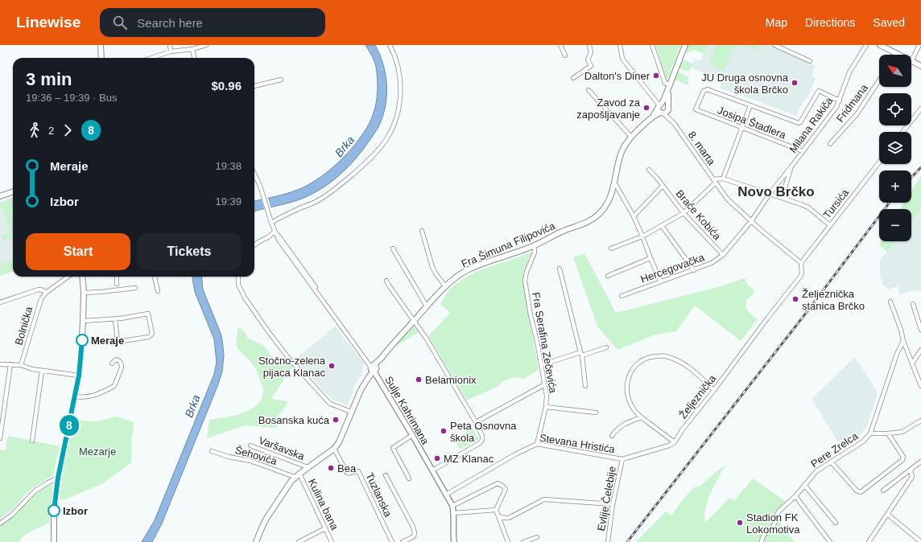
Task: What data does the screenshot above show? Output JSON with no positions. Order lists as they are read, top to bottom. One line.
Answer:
{"streets":{"main road":["Fra Šimuna Filipovića"],"street":["Fridmana","Josipa Štadlera","Milana Rakiča","8. marta","Tursića","Braće Kobića","Hercegovačka","Bolnička","Fra Serafina Zečevića","Željeznička","Sulje Kahrimana","Stevana Hristića","Varšavska","Pere Zrelca","Šehovića","Tuzlanska","Evlije Čelebije","Kulina bana"]},"crossings":[["Josipa Štadlera","Milana Rakiča"],["Milana Rakiča","Hercegovačka"],["8. marta","Tursića"],["8. marta","Fra Šimuna Filipovića"],["8. marta","Hercegovačka"],["8. marta","Željeznička"],["Tursića","Željeznička"],["Braće Kobića","Hercegovačka"],["Fra Šimuna Filipovića","Fra Serafina Zečevića"],["Fra Šimuna Filipovića","Sulje Kahrimana"],["Fra Šimuna Filipovića","Tuzlanska"],["Fra Serafina Zečevića","Stevana Hristića"],["Sulje Kahrimana","Stevana Hristića"],["Stevana Hristića","Evlije Čelebije"],["Šehovića","Kulina bana"]],"districts":["Novo Brčko"],"water":["Brka"],"parks":["Mezarje"],"places":["Dalton's Diner","JU Druga osnovna škola Brčko","Zavod za zapošljavanje","Željeznička stanica Brčko","Meraje","Stočno-zelena pijaca Klanac","Belamionix","Bosanska kuća","Peta Osnovna škola","MZ Klanac","Bea","Izbor","Stadion FK Lokomotiva"],"lines":["bus line 8"],"north":"top left","page":{"header":"Linewise","search":"Search here","nav":["Map","Directions","Saved"],"on_map":"8","map_buttons":["+","−"],"heading":["3 min","19:36 – 19:39 · Bus","$0.96"],"legs":["2","8"],"list":[{"name":"Meraje","value":"19:38"},{"name":"Izbor","value":"19:39"}],"buttons":["Start","Tickets"]}}
